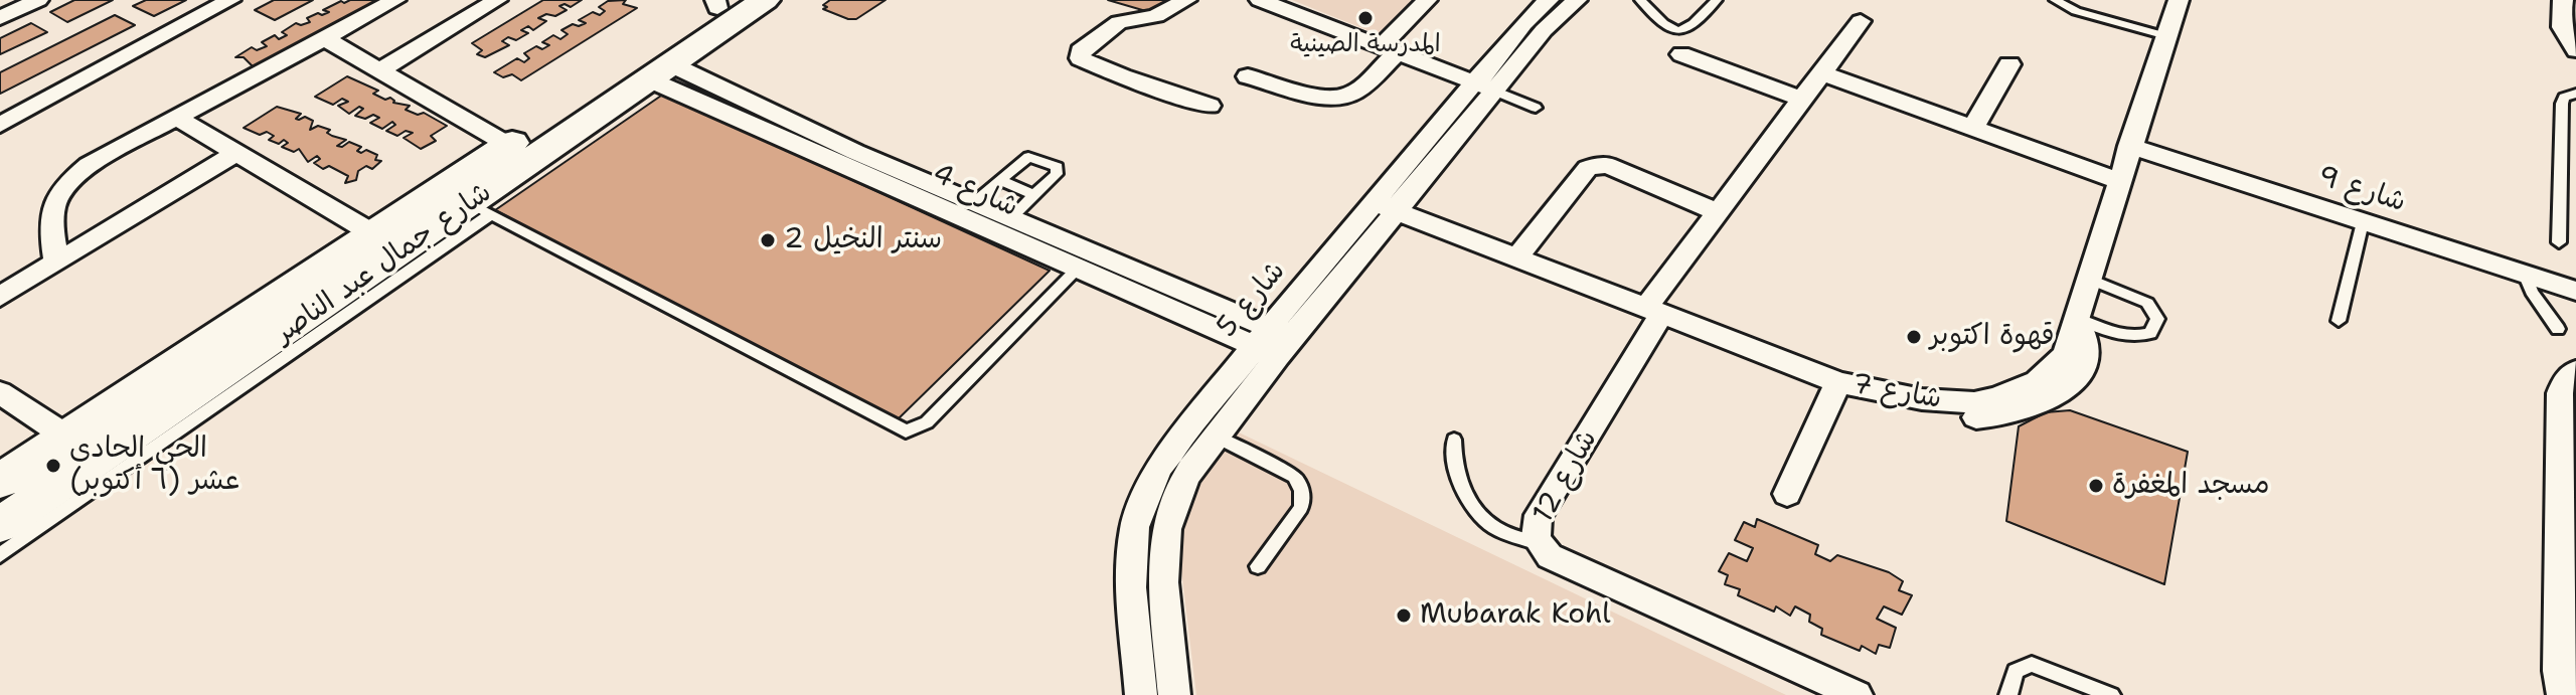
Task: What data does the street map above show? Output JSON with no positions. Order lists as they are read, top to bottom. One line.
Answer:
{"streets":{"main road":["شارع جمال عبد الناصر"],"street":["شارع 9","شارع 4","شارع 5","شارع 7","شارع 12"]},"crossings":[["شارع 4","شارع جمال عبد الناصر"],["شارع 4","شارع 5"],["شارع 5","شارع 7"],["شارع 7","شارع 12"]],"places":["المدرسة الصينية","سنتر النخيل 2","قهوة اكتوبر","الحي الحادي عشر (٦ أكتوبر)","مسجد المغفرة","Mubarak Kohl"]}
